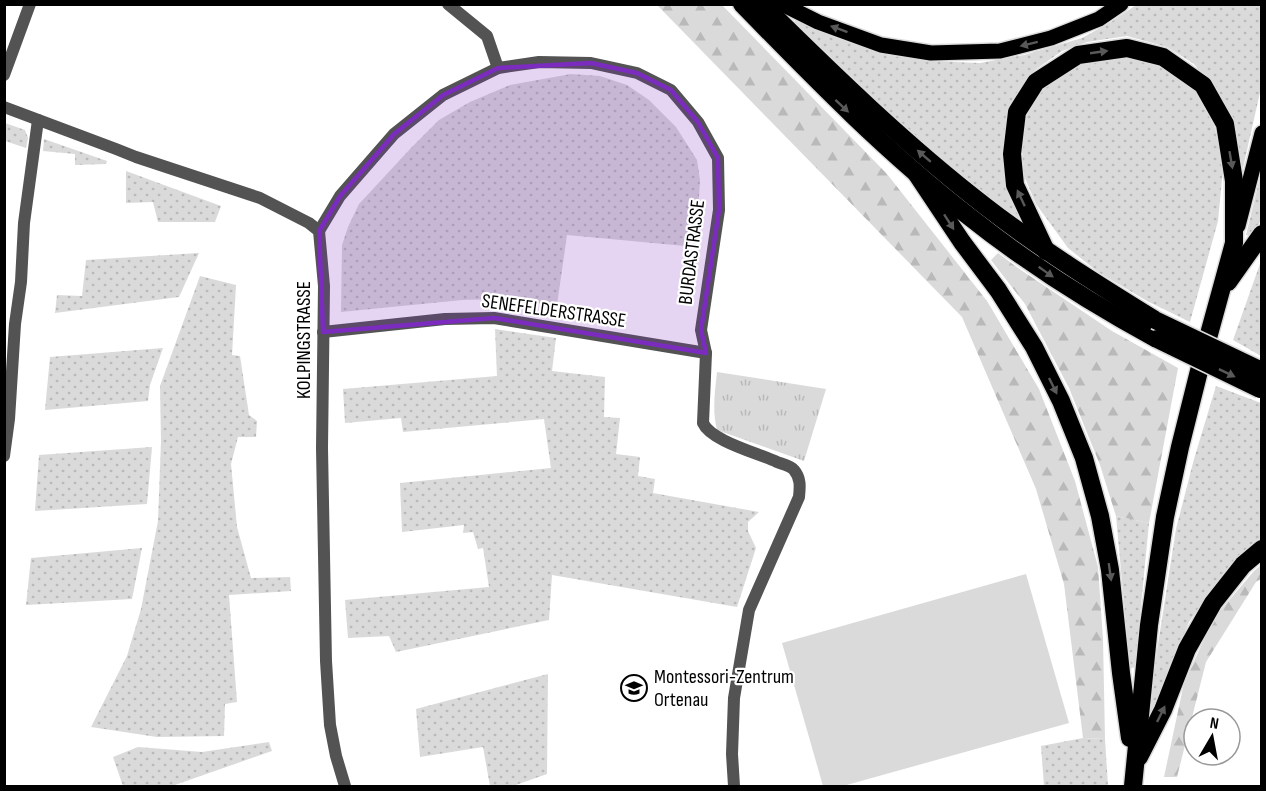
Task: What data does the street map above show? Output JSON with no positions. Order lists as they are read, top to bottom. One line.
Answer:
{"streets":{"street":["BURDASTRASSE","SENEFELDERSTRASSE","KOLPINGSTRASSE"]},"crossings":[["BURDASTRASSE","SENEFELDERSTRASSE"],["BURDASTRASSE","KOLPINGSTRASSE"],["SENEFELDERSTRASSE","KOLPINGSTRASSE"]],"places":{"school or university":["Montessori-Zentrum Ortenau"]},"north":"top"}
